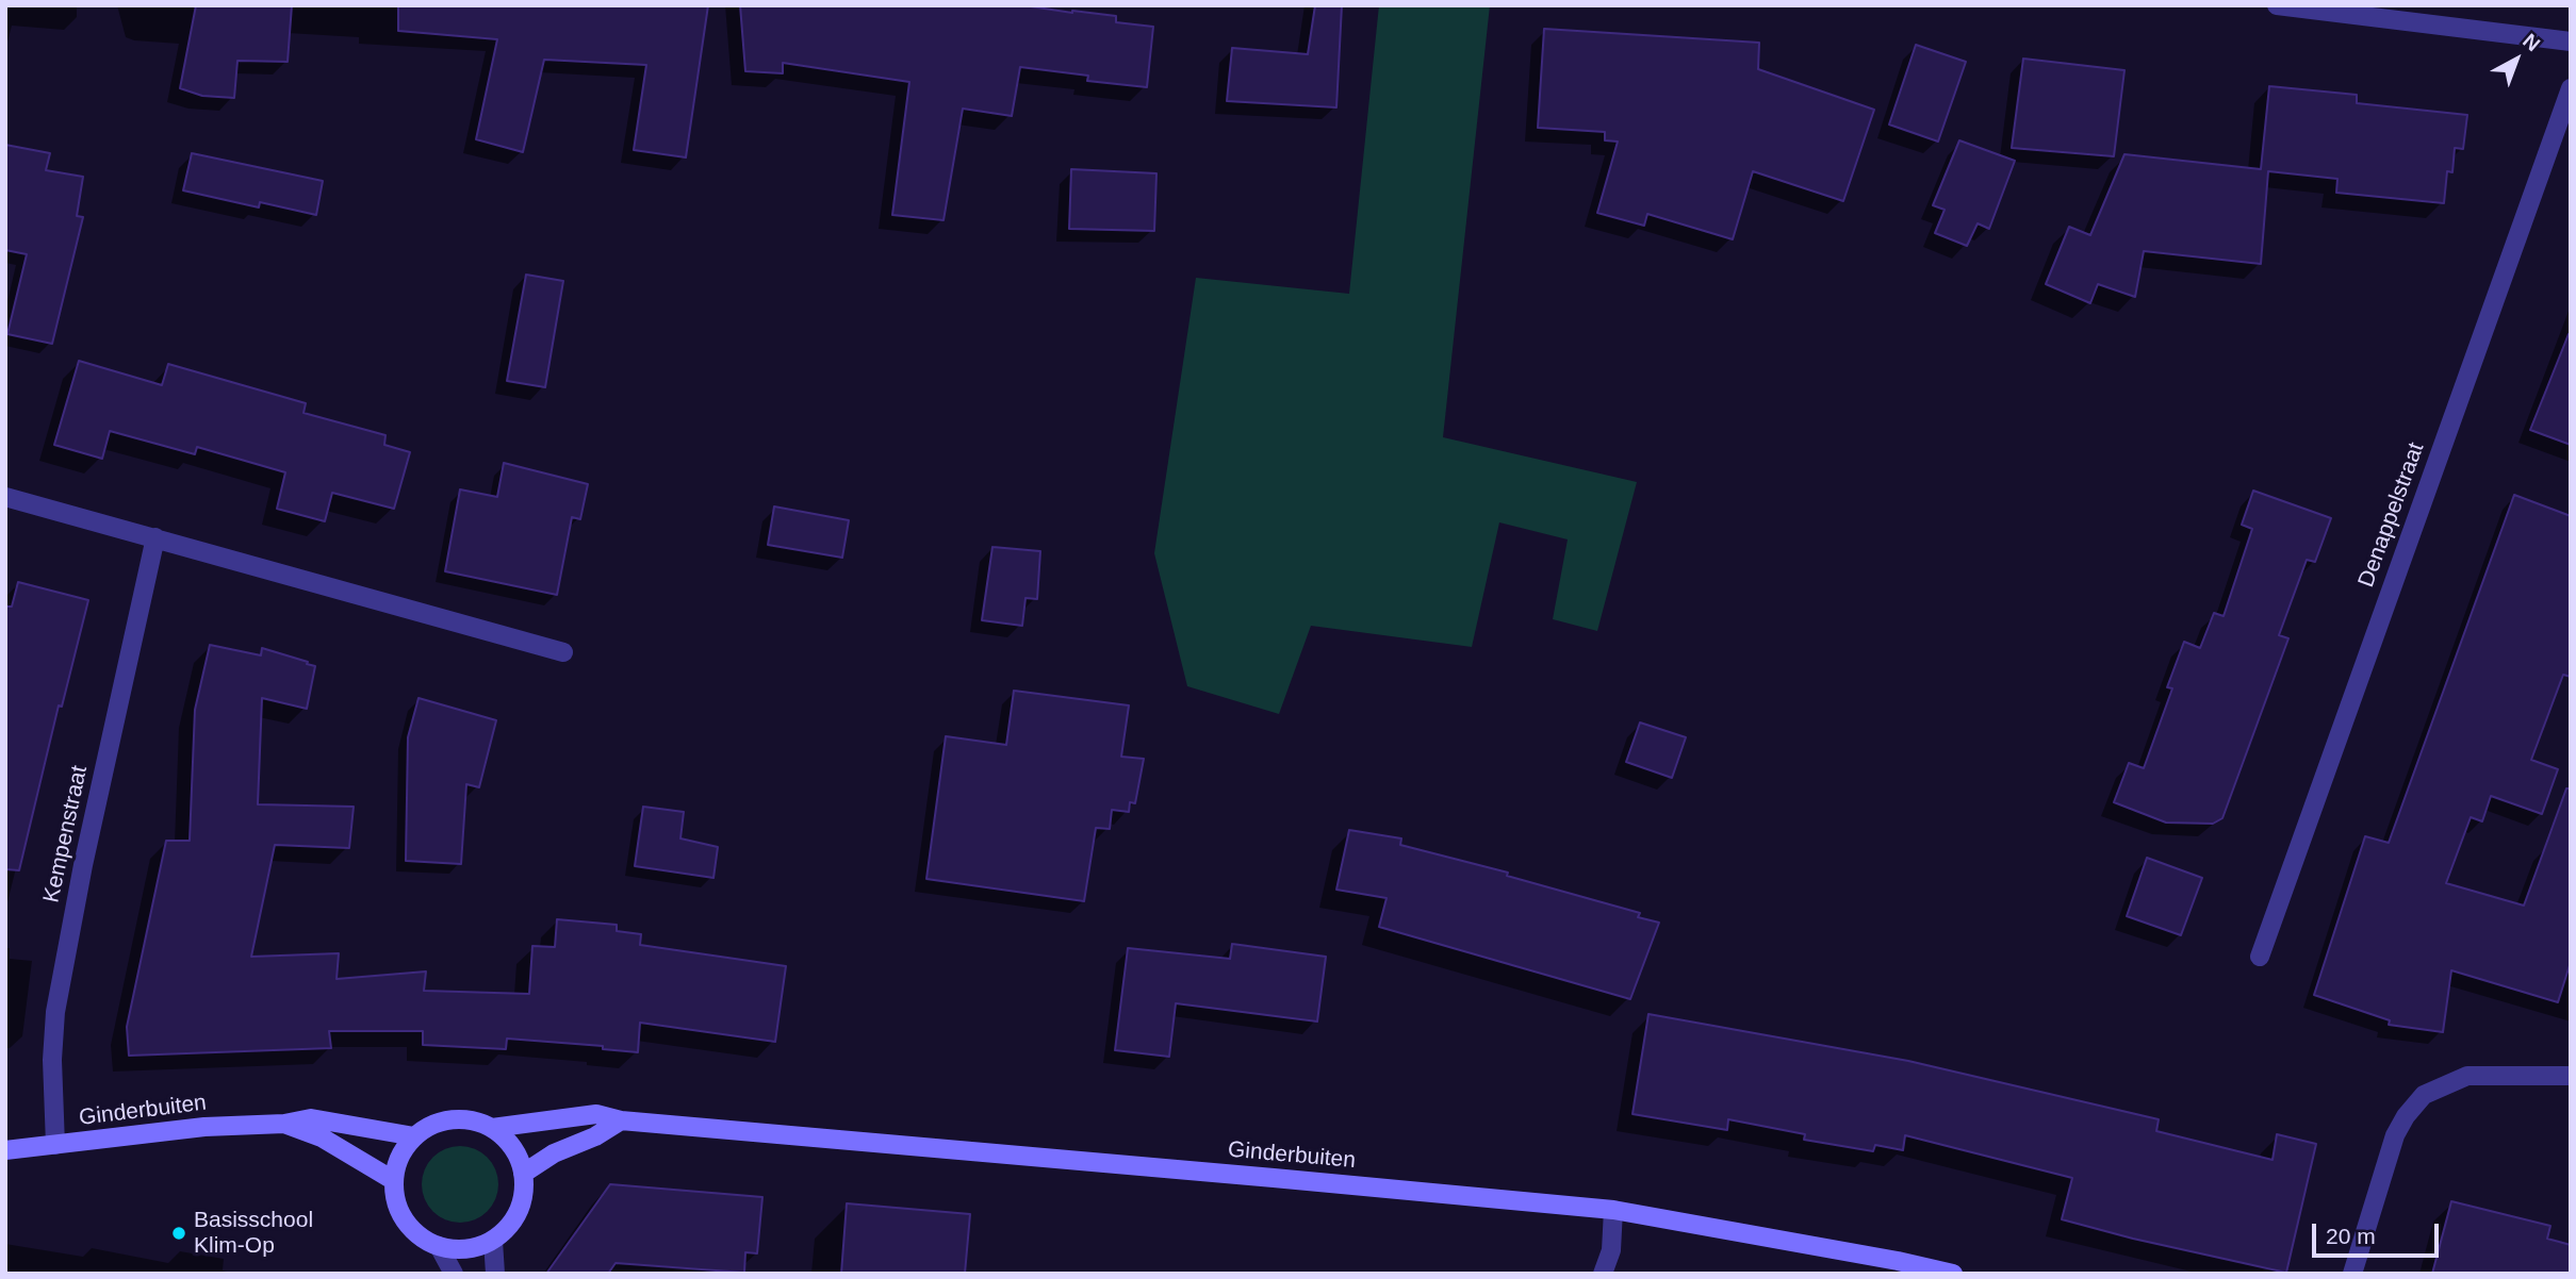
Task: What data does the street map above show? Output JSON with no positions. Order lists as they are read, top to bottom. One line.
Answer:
{"streets":{"main road":["Ginderbuiten"],"street":["Denappelstraat","Kempenstraat"]},"crossings":[["Kempenstraat","Ginderbuiten"]],"places":["Basisschool Klim-Op"],"scale_bar":"20 m","north":"top right"}
